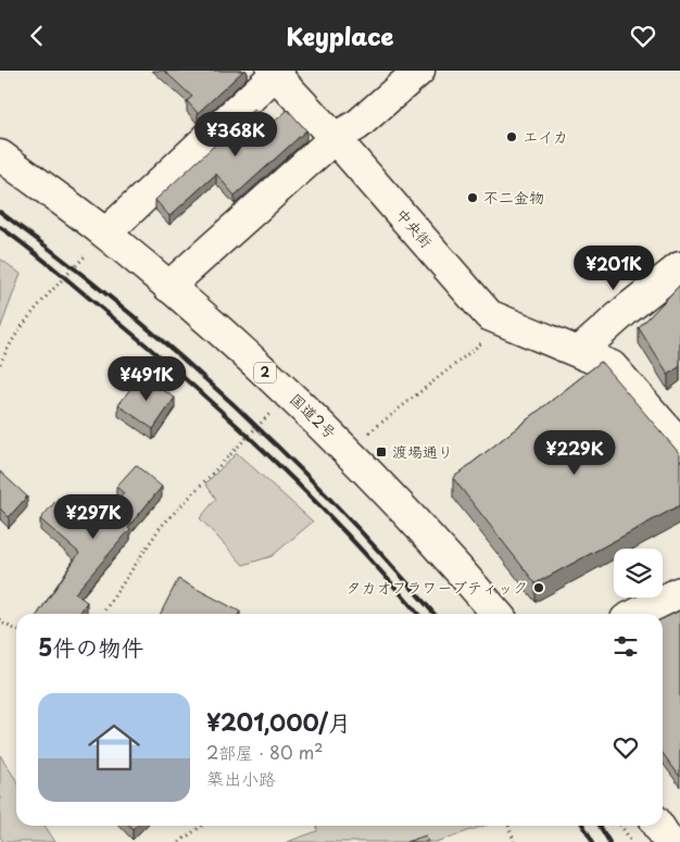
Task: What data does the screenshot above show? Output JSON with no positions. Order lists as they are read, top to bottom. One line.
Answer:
{"streets":{"main road":["中央街","2","国道2号"]},"places":{"other":["エイカ","不二金物","タカオフラワーブティック"],"transit":["渡場通り"]},"page":{"header":"Keyplace","price":["¥368K","¥201K","¥491K","¥229K","¥297K"],"heading":"5件の物件","list":[{"name":"¥201,000/月","note":"2部屋 · 80 m² · 築出小路"}]}}
